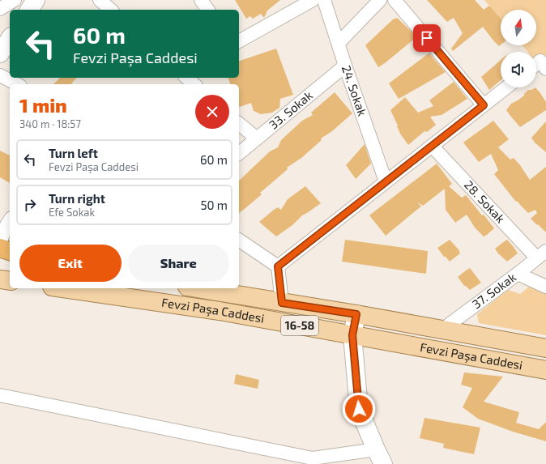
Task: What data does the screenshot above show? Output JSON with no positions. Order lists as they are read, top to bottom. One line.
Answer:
{"streets":{"main road":["Fevzi Paşa Caddesi","16-58"],"street":["24. Sokak","33. Sokak","28. Sokak","37. Sokak"]},"crossings":[["24. Sokak","33. Sokak"],["28. Sokak","37. Sokak"],["37. Sokak","Fevzi Paşa Caddesi"]],"north":"top","page":{"turn":["60 m","Fevzi Paşa Caddesi"],"heading":["1 min","340 m · 18:57"],"list":[{"name":"Turn left","note":"Fevzi Paşa Caddesi","value":"60 m"},{"name":"Turn right","note":"Efe Sokak","value":"50 m"}],"buttons":["Exit","Share"]}}
